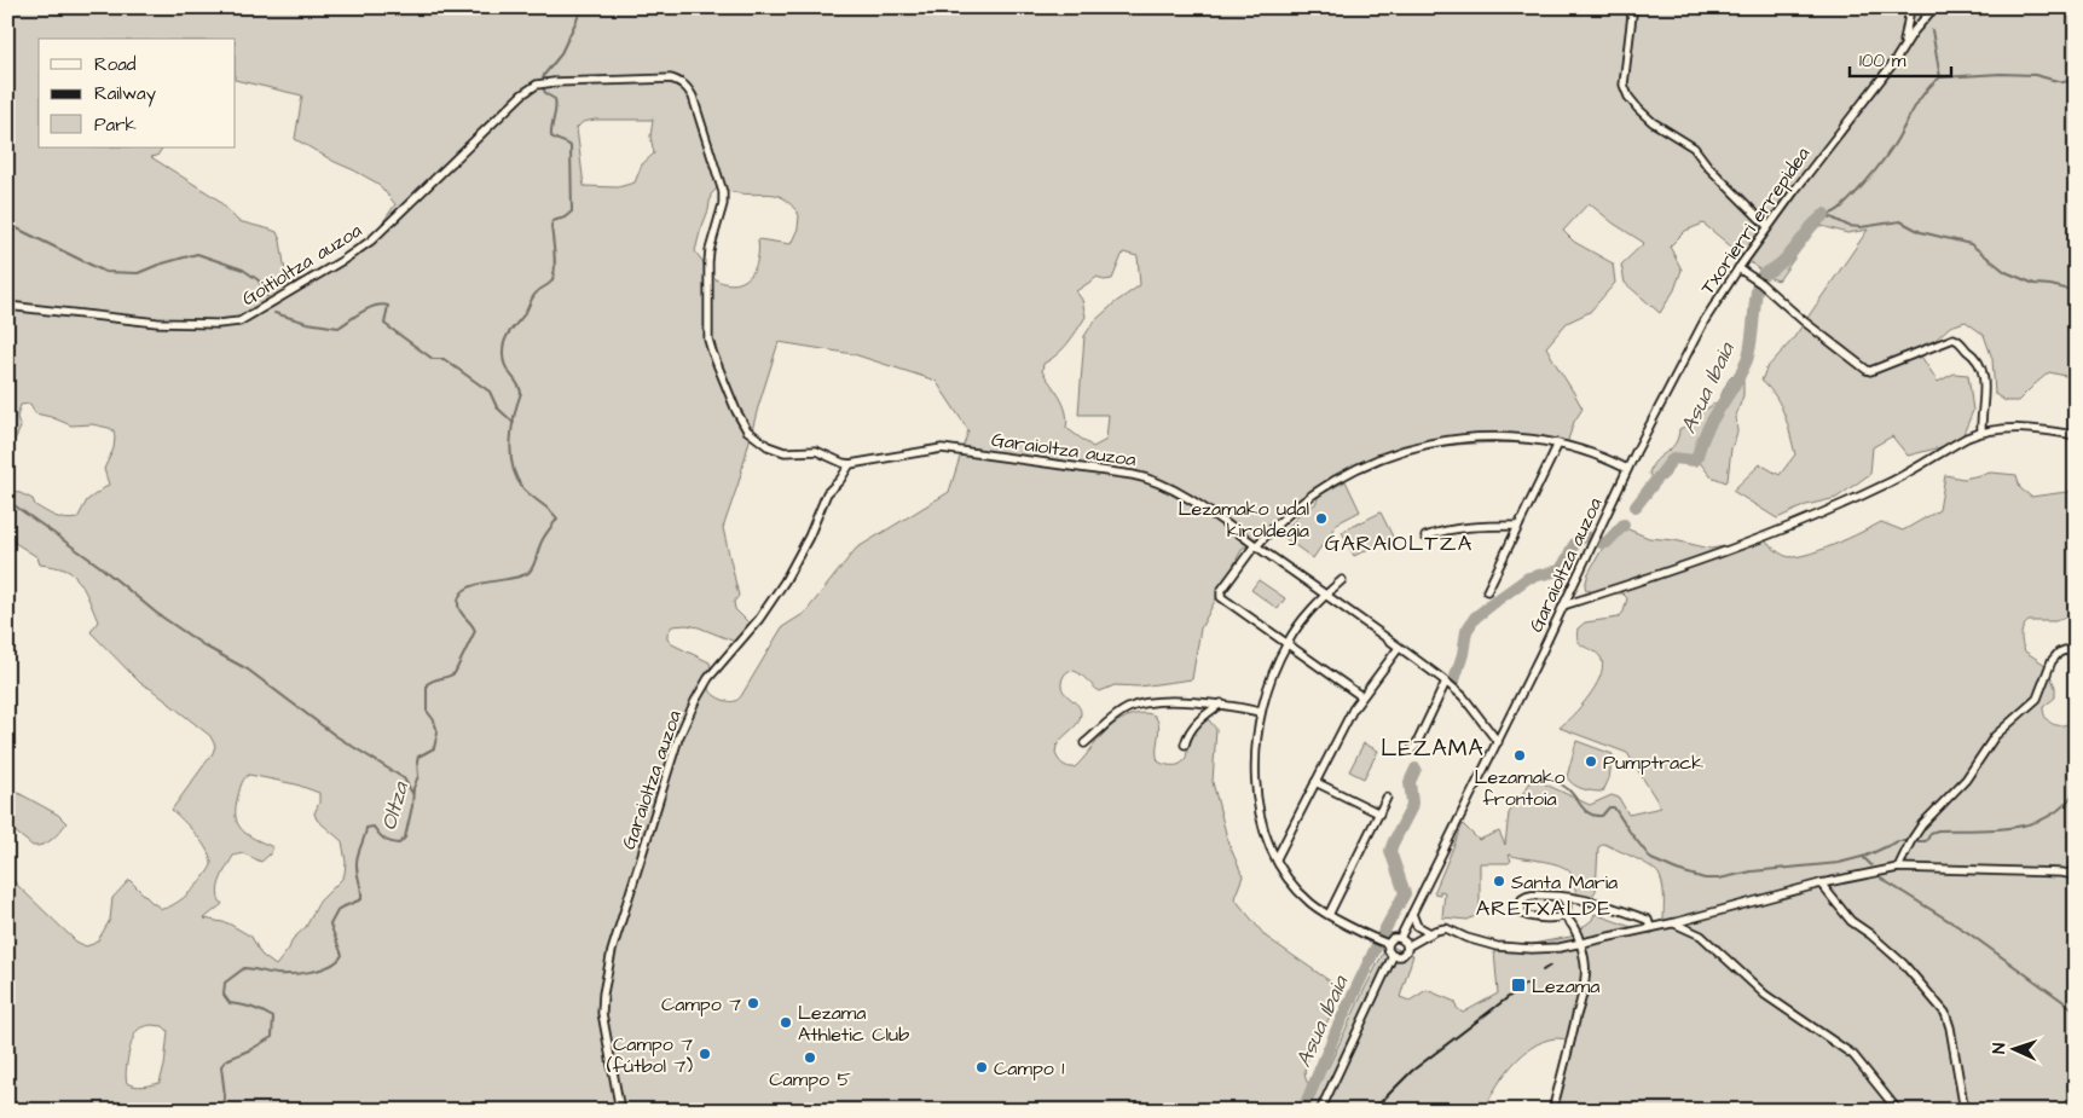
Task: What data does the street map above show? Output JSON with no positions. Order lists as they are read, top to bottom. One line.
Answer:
{"streets":{"street":["Txorierri errepidea","Goitioltza auzoa","Garaioltza auzoa"]},"crossings":[["Txorierri errepidea","Garaioltza auzoa"],["Goitioltza auzoa","Garaioltza auzoa"]],"districts":["GARAIOLTZA","LEZAMA","ARETXALDE"],"water":["Asua Ibaia","Oltza"],"places":{"other":["Lezamako udal kiroldegia","Lezamako frontoia","Pumptrack","Santa Maria","Campo 7","Lezama Athletic Club","Campo 7 (fútbol 7)","Campo 5","Campo 1"],"transit":["Lezama"]},"legend":["Road","Railway","Park"],"scale_bar":"100 m","north":"left"}
